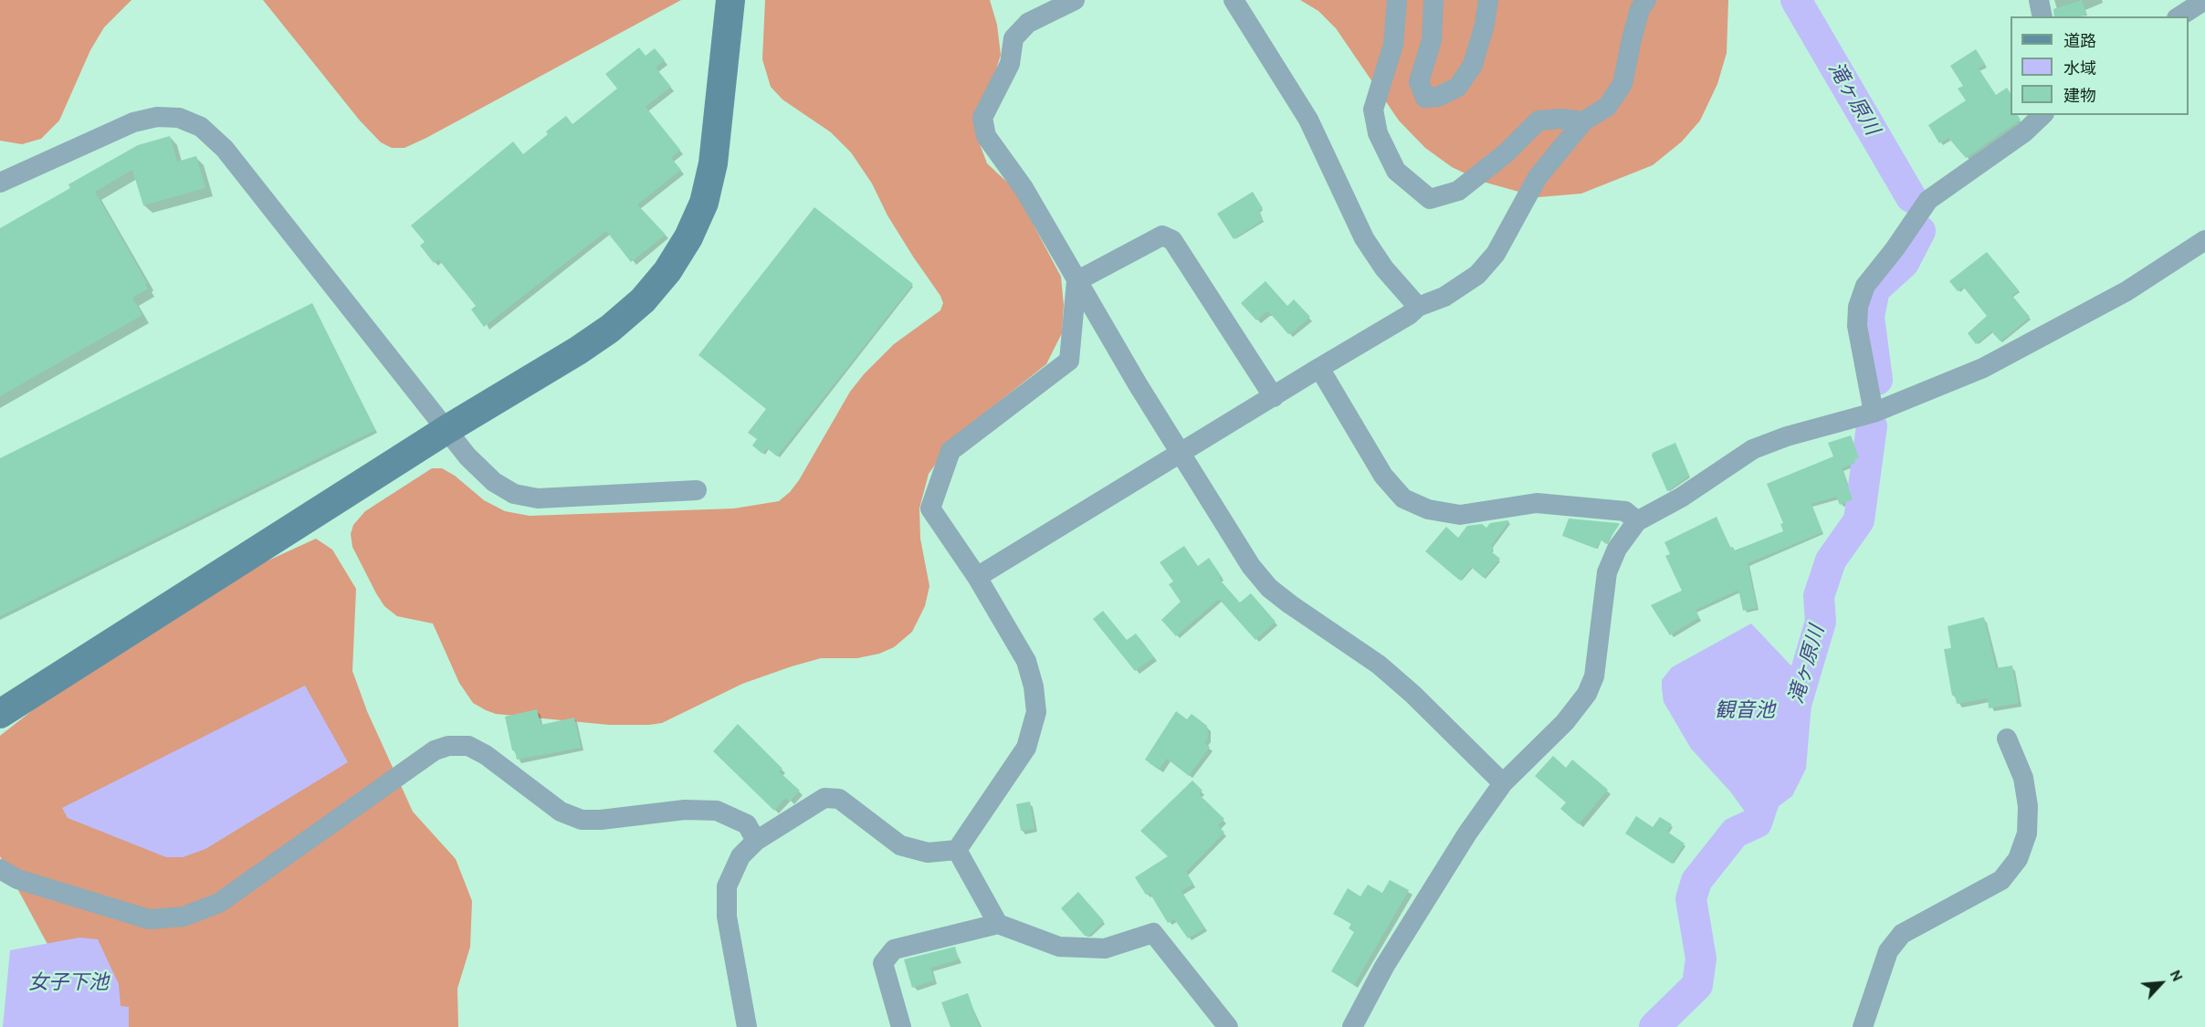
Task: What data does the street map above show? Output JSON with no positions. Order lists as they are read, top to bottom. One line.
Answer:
{"water":["滝ヶ原川","観音池","女子下池"],"legend":["道路","水域","建物"],"north":"top right"}
